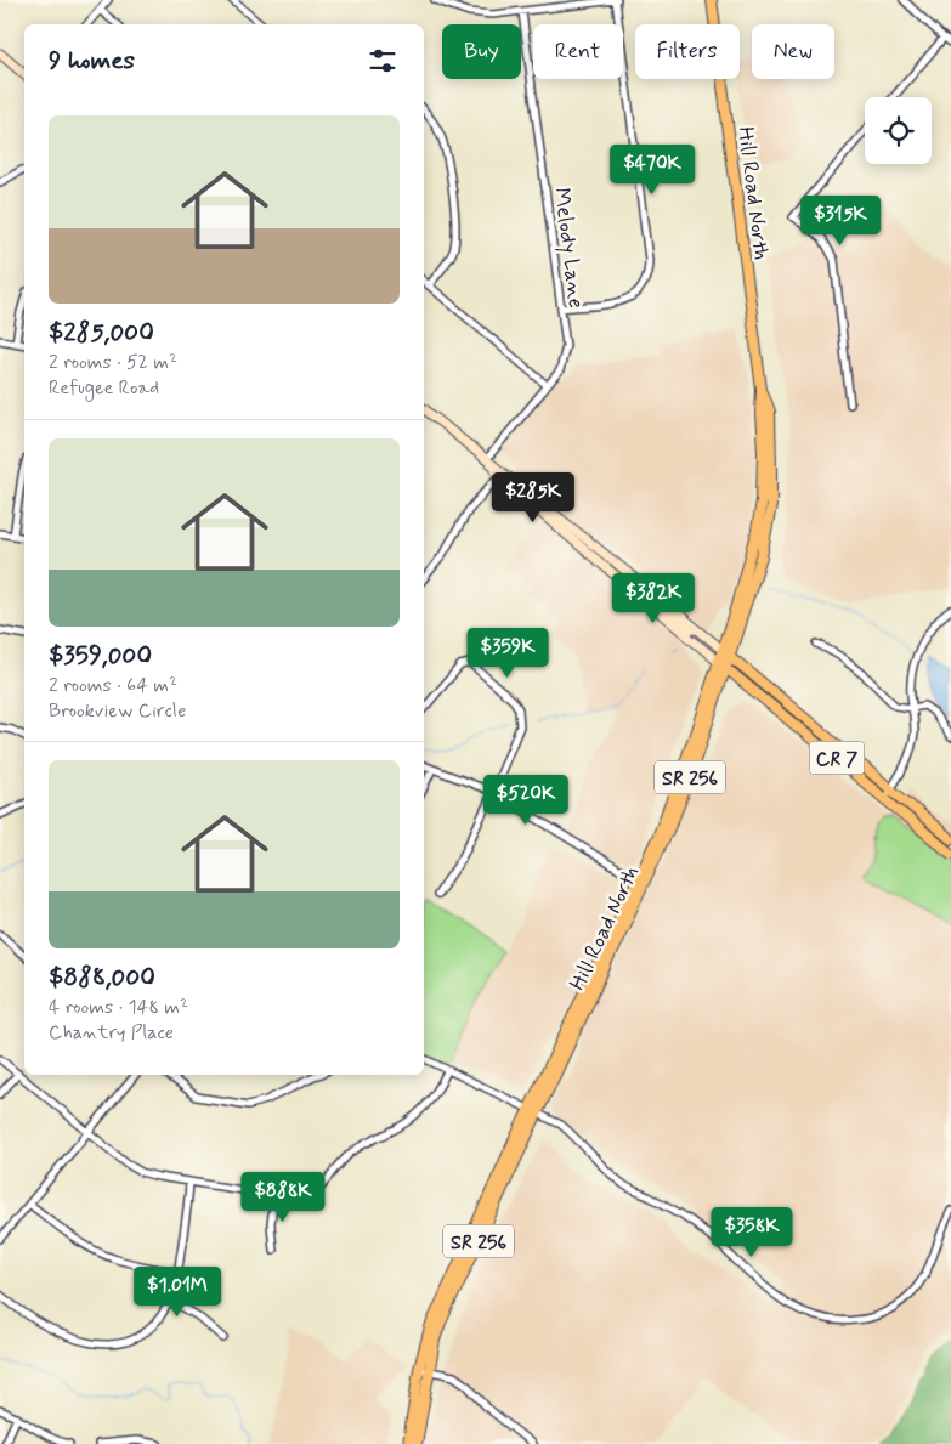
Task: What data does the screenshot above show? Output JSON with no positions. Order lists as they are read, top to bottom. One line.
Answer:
{"streets":{"main road":["Hill Road North","CR 7","SR 256"],"street":["Melody Lane"]},"crossings":[["Hill Road North","CR 7"],["Melody Lane","CR 7"]],"page":{"chip":["Buy","Rent","Filters","New"],"heading":"9 homes","list":[{"name":"$285,000","note":"2 rooms · 52 m² · Refugee Road"},{"name":"$359,000","note":"2 rooms · 64 m² · Brookview Circle"},{"name":"$888,000","note":"4 rooms · 148 m² · Chantry Place"}],"price":["$470K","$315K","$285K","$382K","$359K","$520K","$888K","$358K","$1.01M"]}}
